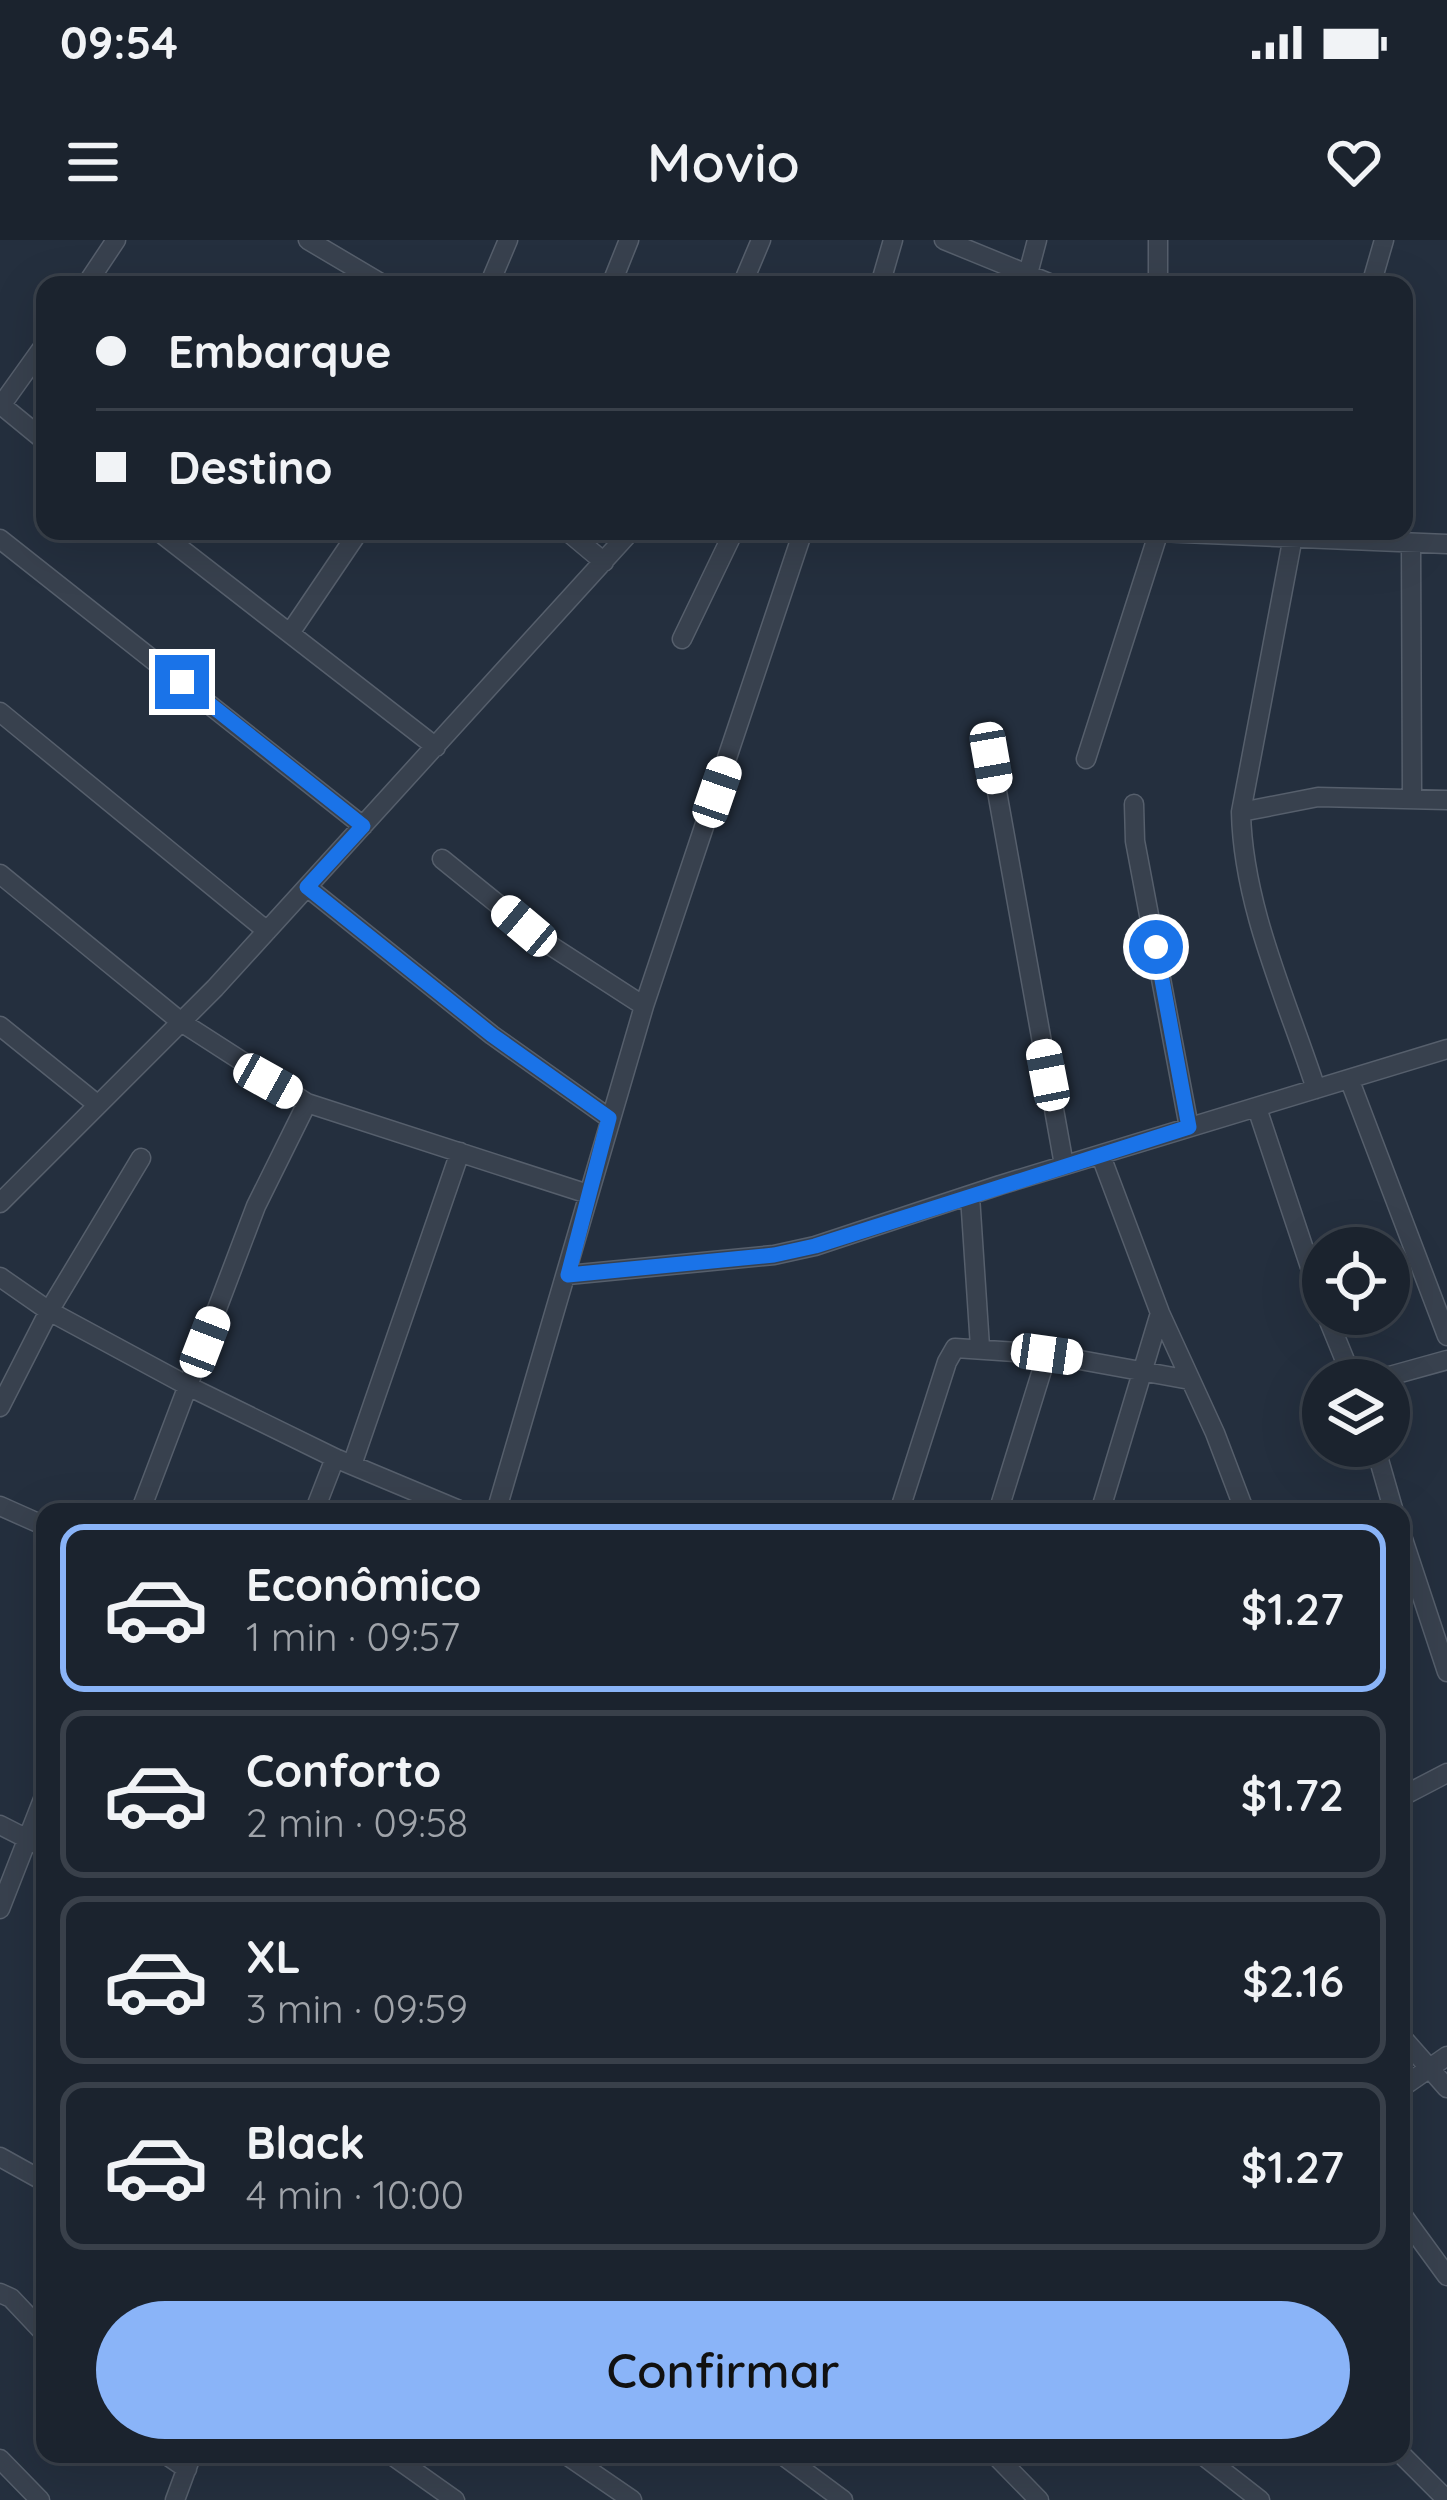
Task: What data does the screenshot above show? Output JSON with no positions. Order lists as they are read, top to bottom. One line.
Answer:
{"page":{"status":"09:54","header":"Movio","banner":["Embarque","Destino"],"list":[{"name":"Econômico","note":"1 min · 09:57","value":"$1.27"},{"name":"Conforto","note":"2 min · 09:58","value":"$1.72"},{"name":"XL","note":"3 min · 09:59","value":"$2.16"},{"name":"Black","note":"4 min · 10:00","value":"$1.27"}],"buttons":"Confirmar"}}
